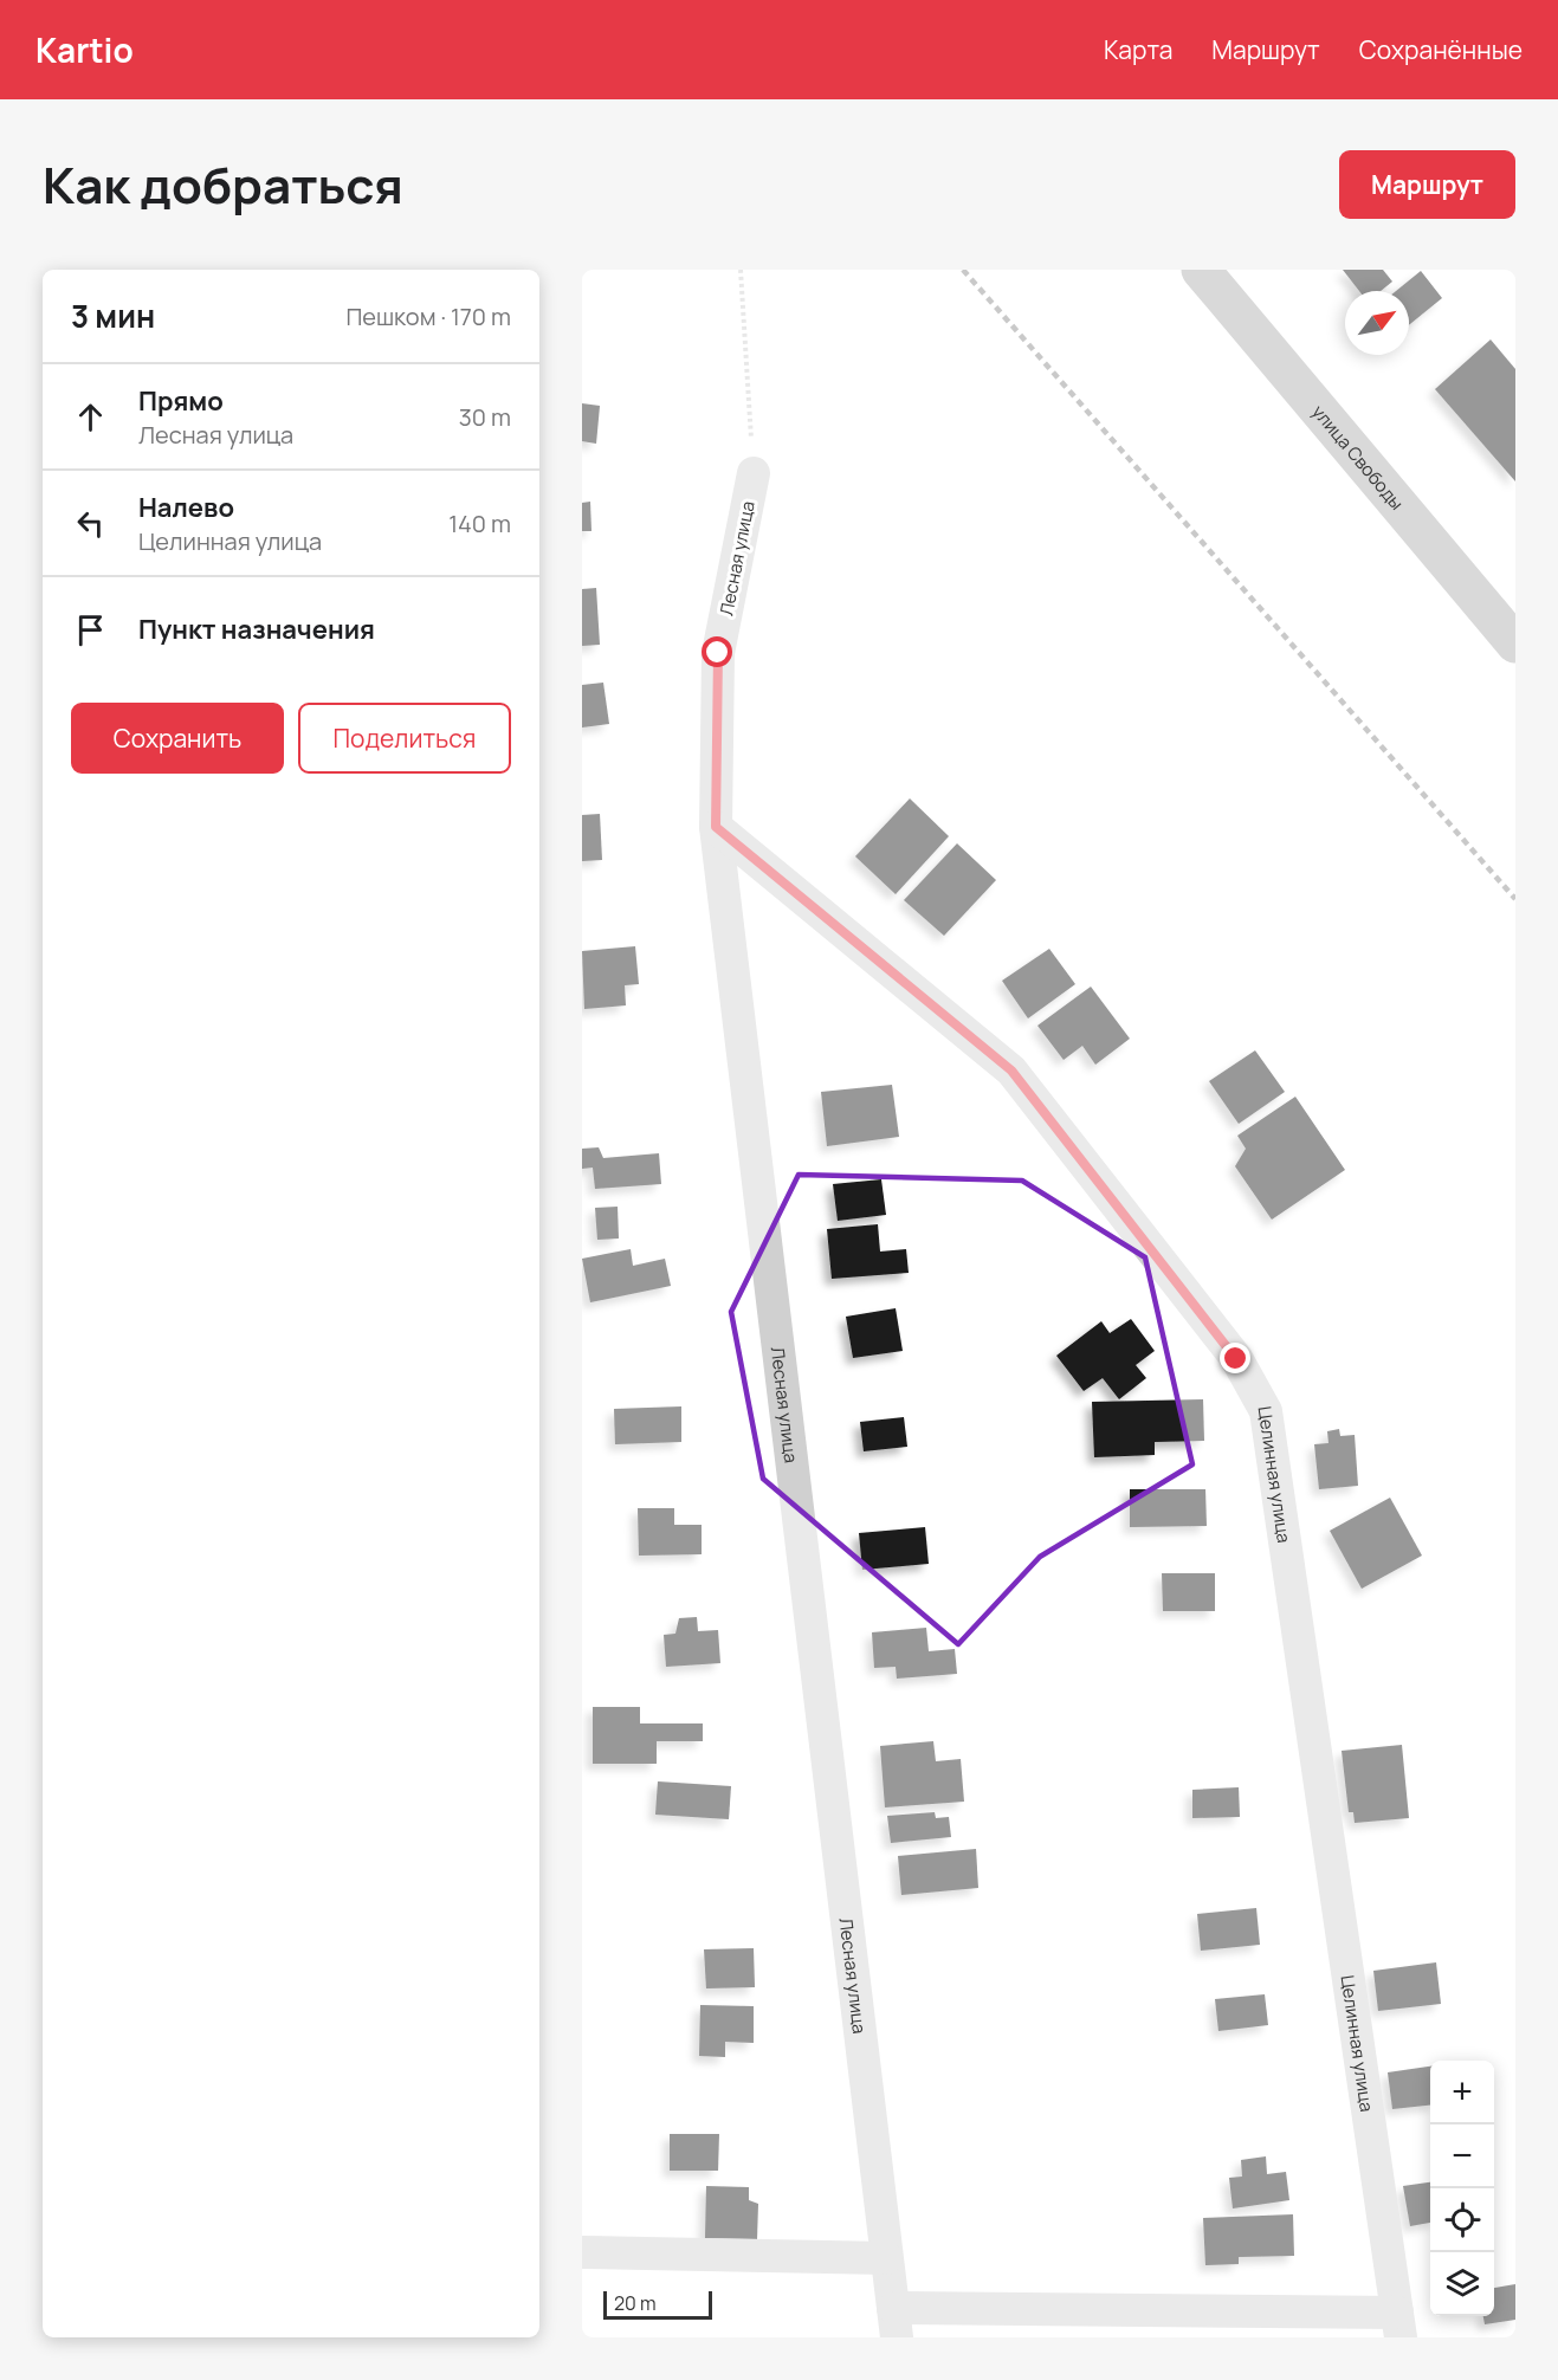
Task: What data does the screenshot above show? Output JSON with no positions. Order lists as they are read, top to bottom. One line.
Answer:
{"streets":{"main road":["улица Свободы"],"street":["Лесная улица","Целинная улица"]},"crossings":[["Лесная улица","Целинная улица"]],"scale_bar":"20 m","north":"top right","page":{"header":"Kartio","nav":["Карта","Маршрут","Сохранённые"],"title":"Как добраться","buttons":["Маршрут",["Сохранить","Поделиться"]],"heading":["3 мин","Пешком · 170 m"],"list":[["Прямо","Лесная улица","30 m"],["Налево","Целинная улица","140 m"],"Пункт назначения"],"map_buttons":["+","−"],"scale":"20 m"}}
